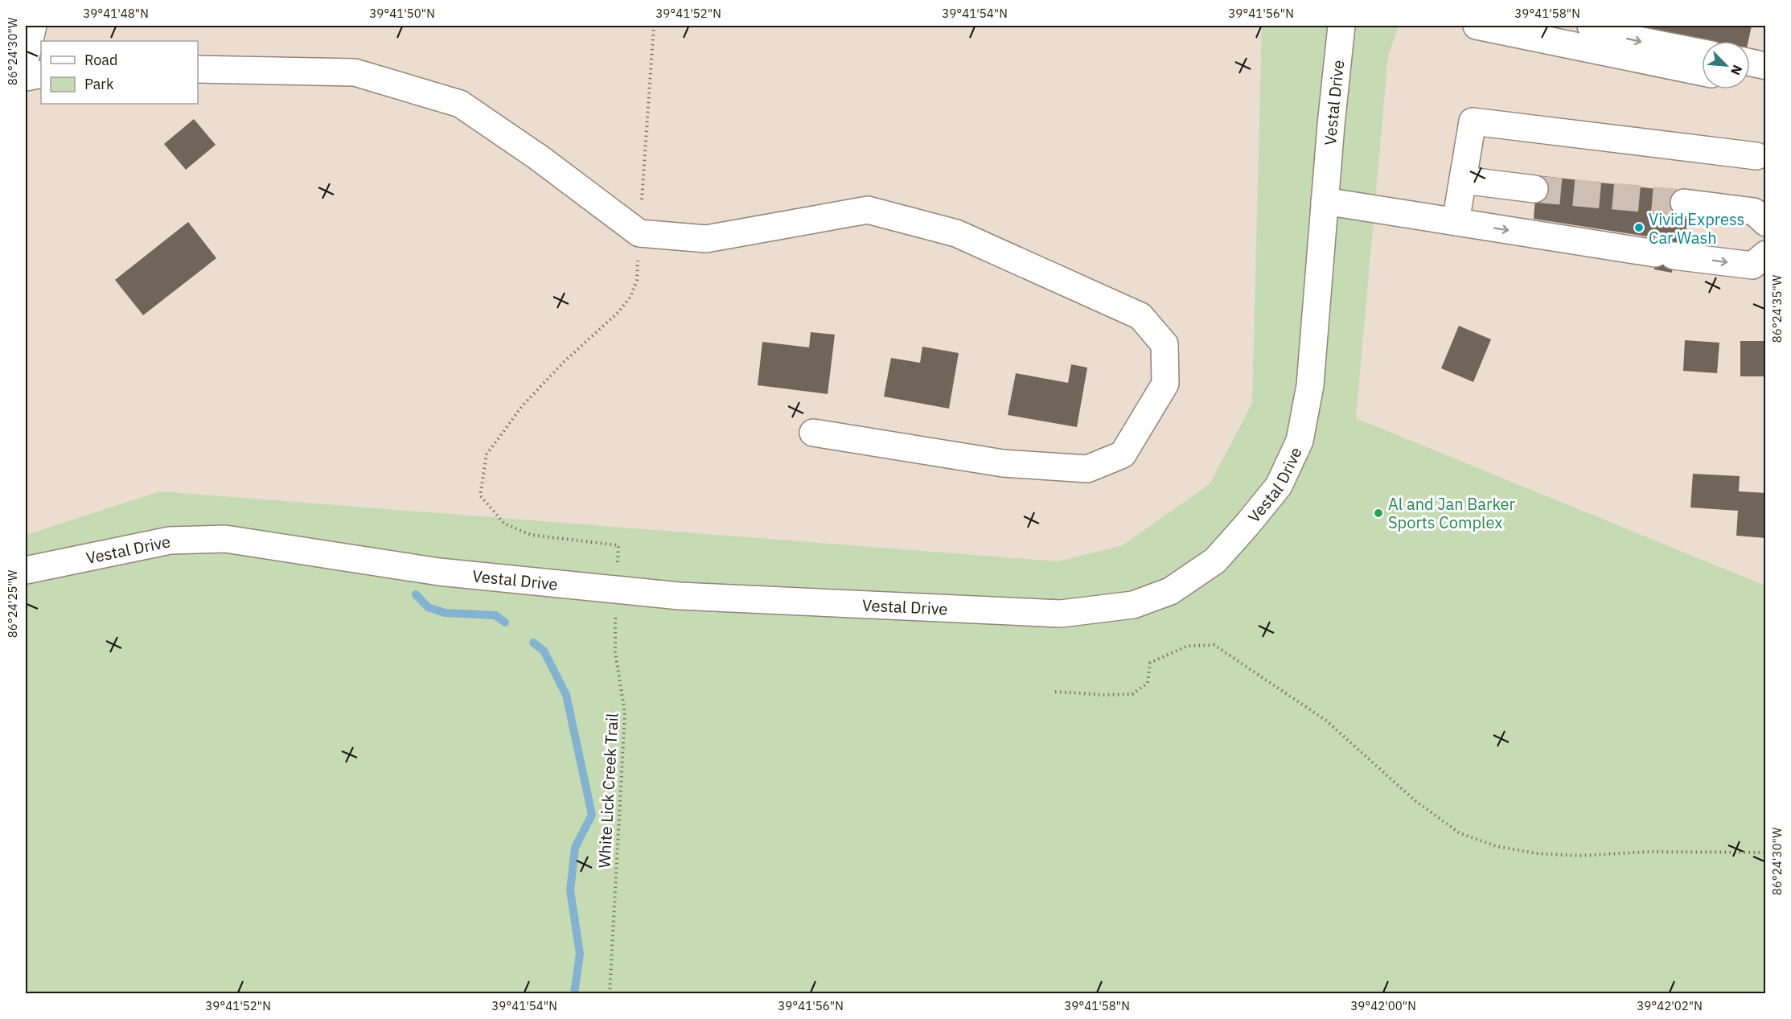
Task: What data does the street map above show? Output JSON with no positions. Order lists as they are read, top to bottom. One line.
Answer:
{"streets":{"street":["Vestal Drive"],"path":["White Lick Creek Trail"]},"crossings":[["Vestal Drive","White Lick Creek Trail"]],"places":["Vivid Express Car Wash","Al and Jan Barker Sports Complex"],"legend":["Road","Park"],"north":"bottom right","coordinates":["39°41'48\"N","39°41'50\"N","39°41'52\"N","39°41'54\"N","39°41'56\"N","39°41'58\"N","86°24'30\"W","86°24'35\"W","86°24'25\"W","39°42'00\"N","39°42'02\"N"]}
